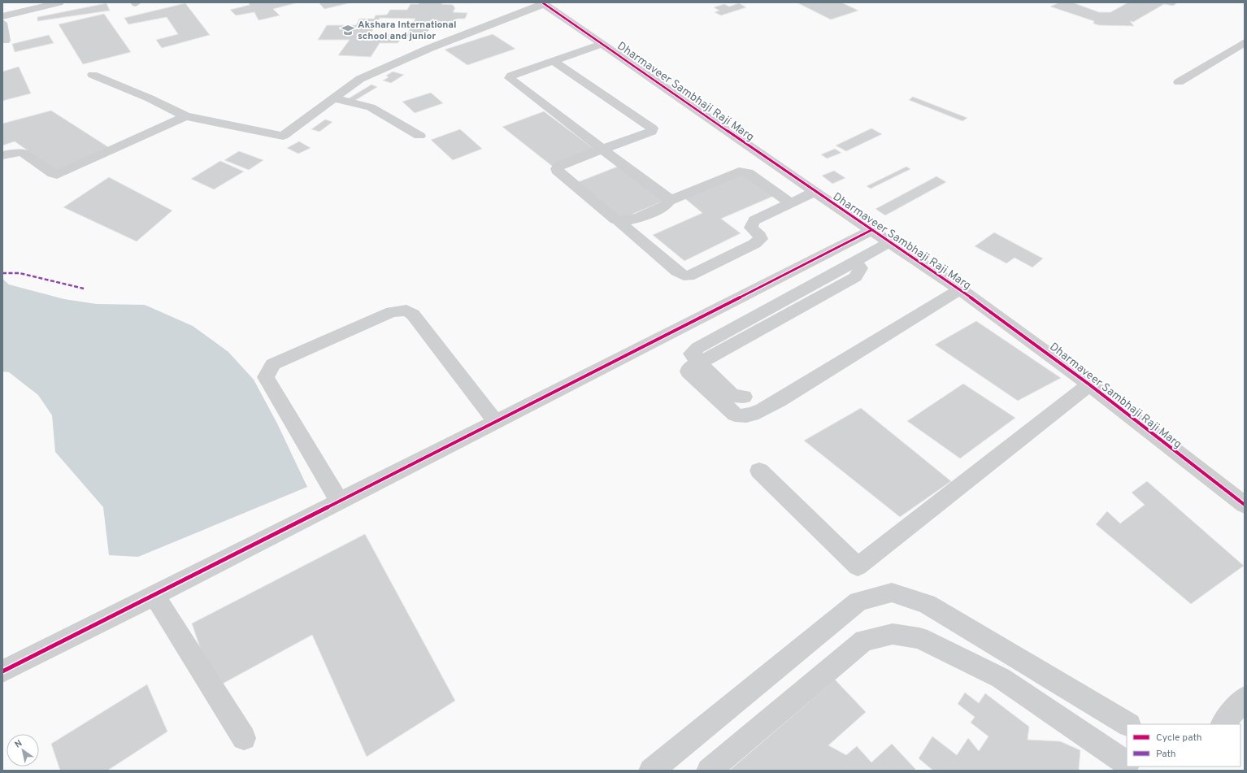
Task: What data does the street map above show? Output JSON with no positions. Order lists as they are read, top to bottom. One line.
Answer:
{"streets":{"street":["Dharmaveer Sambhaji Raji Marg"]},"places":{"school or university":["Akshara International school and junior"]},"legend":["Cycle path","Path"],"north":"top left"}
